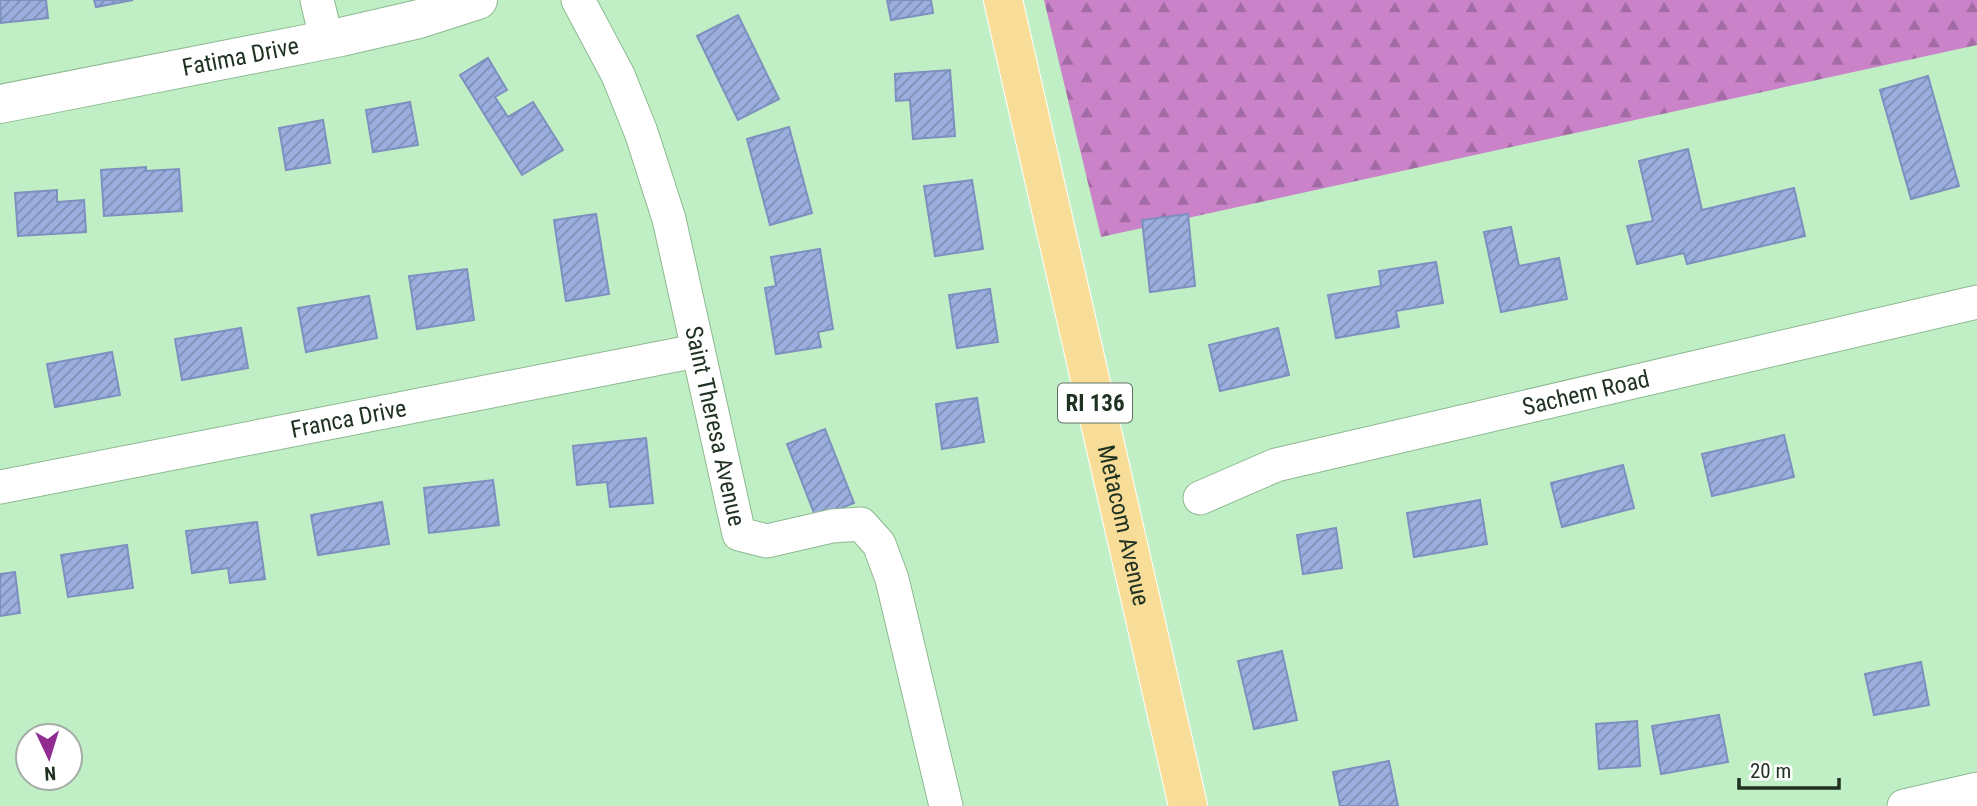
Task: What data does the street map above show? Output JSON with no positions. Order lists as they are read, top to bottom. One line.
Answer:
{"streets":{"main road":["RI 136","Metacom Avenue"],"street":["Fatima Drive","Sachem Road","Franca Drive","Saint Theresa Avenue"]},"crossings":[["Franca Drive","Saint Theresa Avenue"]],"scale_bar":"20 m","north":"bottom"}
